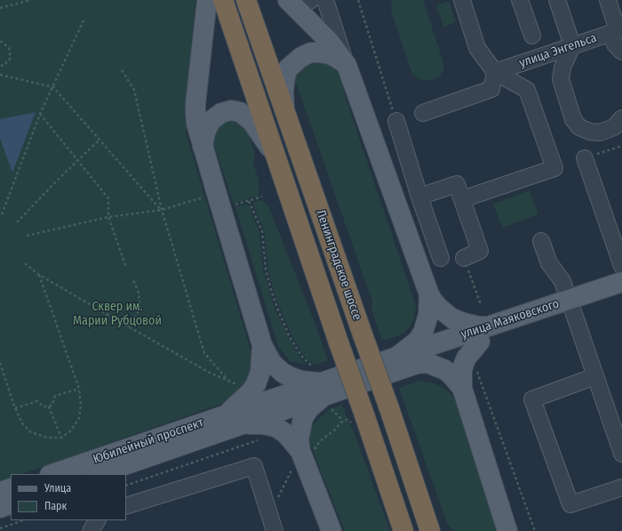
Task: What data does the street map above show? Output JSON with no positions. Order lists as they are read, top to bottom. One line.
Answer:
{"streets":{"highway":["Ленинградское шоссе"],"main road":["улица Маяковского","Юбилейный проспект"],"street":["улица Энгельса"]},"parks":["Сквер им. Марии Рубцовой"],"legend":["Улица","Парк"]}
